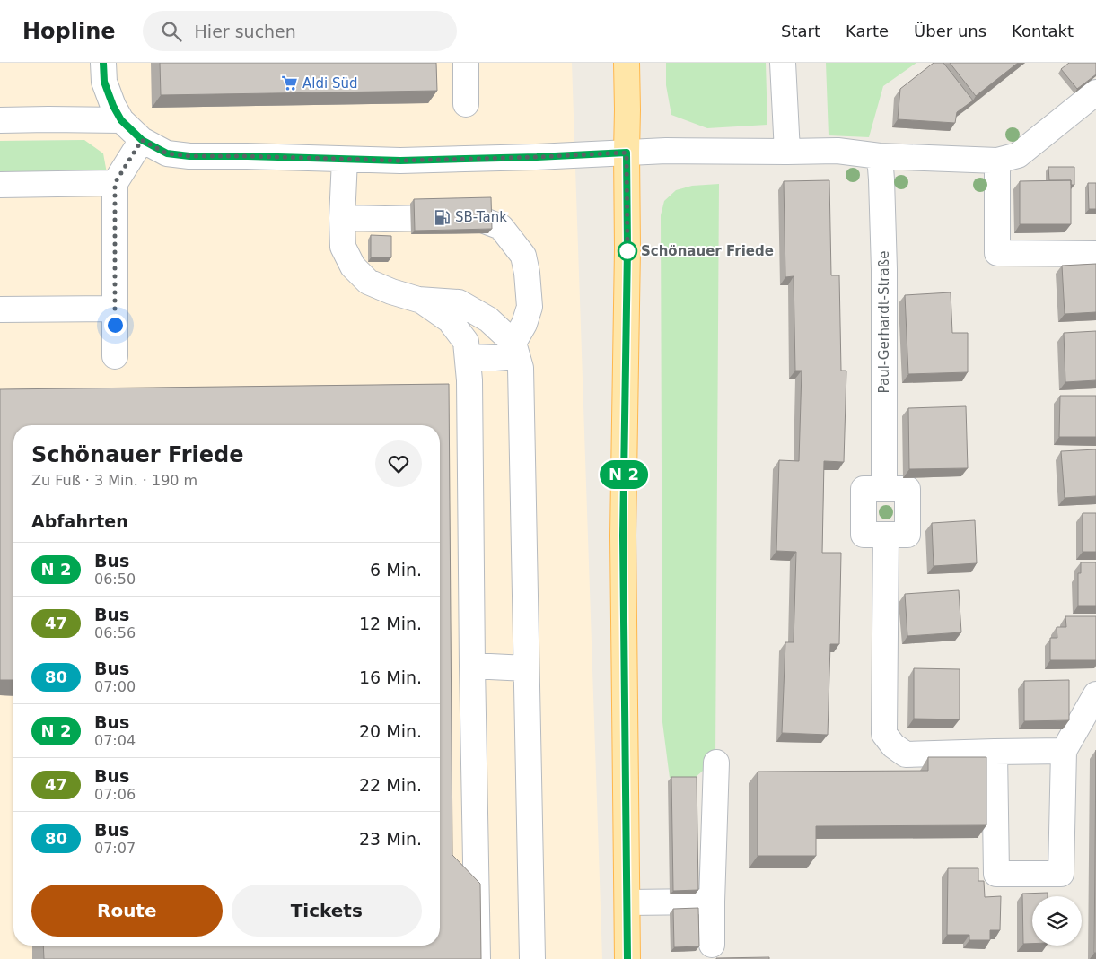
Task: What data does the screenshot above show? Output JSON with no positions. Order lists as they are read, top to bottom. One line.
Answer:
{"streets":{"street":["Paul-Gerhardt-Straße"]},"places":{"supermarket":["Aldi Süd"],"fuel station":["SB-Tank"],"other":["Schönauer Friede"]},"page":{"header":"Hopline","search":"Hier suchen","nav":["Start","Karte","Über uns","Kontakt"],"on_map":"N 2","heading":[["Schönauer Friede","Zu Fuß · 3 Min. · 190 m"],"Abfahrten"],"list":[{"mark":"N 2","name":"Bus","note":"06:50","value":"6 Min."},{"mark":"47","name":"Bus","note":"06:56","value":"12 Min."},{"mark":"80","name":"Bus","note":"07:00","value":"16 Min."},{"mark":"N 2","name":"Bus","note":"07:04","value":"20 Min."},{"mark":"47","name":"Bus","note":"07:06","value":"22 Min."},{"mark":"80","name":"Bus","note":"07:07","value":"23 Min."}],"buttons":["Route","Tickets"]}}
